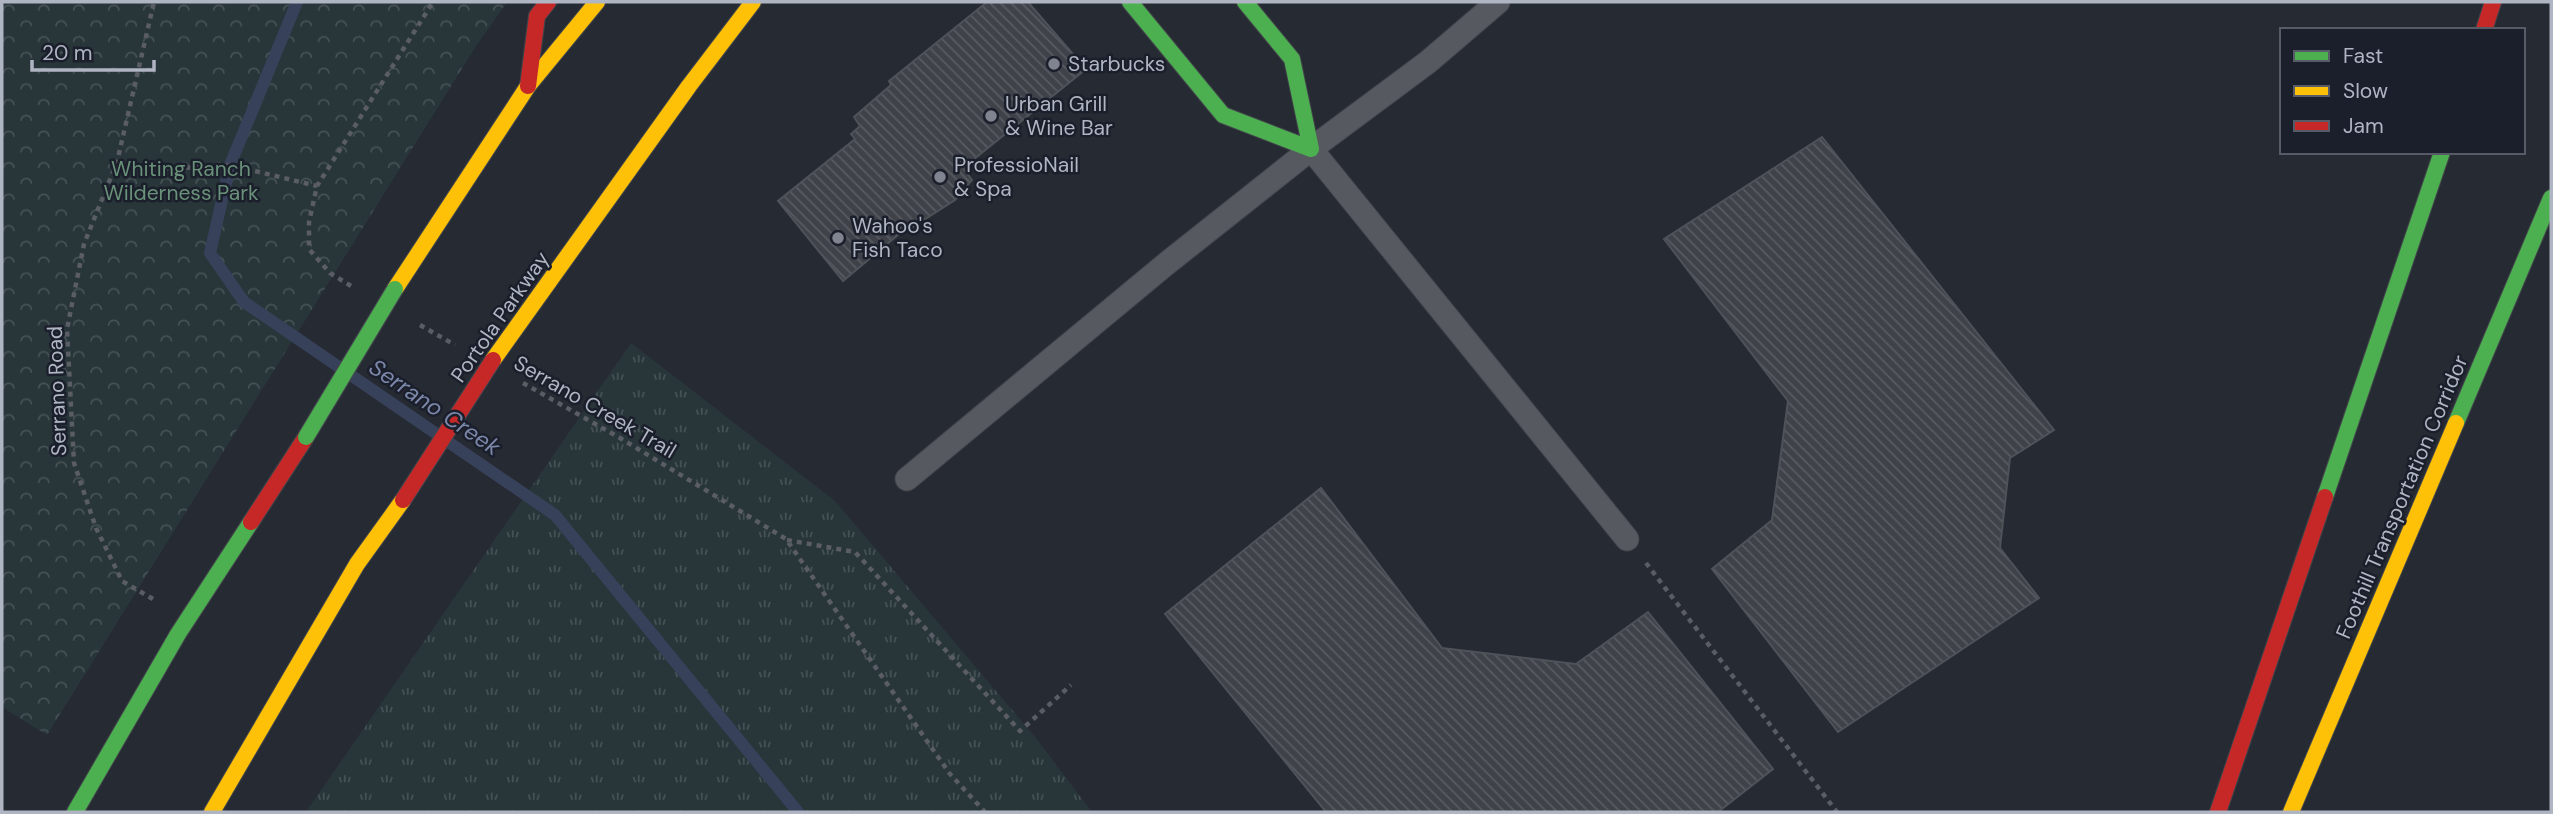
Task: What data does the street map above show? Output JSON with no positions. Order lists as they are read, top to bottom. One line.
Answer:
{"streets":{"main road":["Portola Parkway","Foothill Transportation Corridor"],"path":["Serrano Road","Serrano Creek Trail"]},"water":["Serrano Creek"],"parks":["Whiting Ranch Wilderness Park"],"places":["Starbucks","Urban Grill & Wine Bar","ProfessioNail & Spa","Wahoo's Fish Taco"],"legend":["Fast","Slow","Jam"],"scale_bar":"20 m"}
